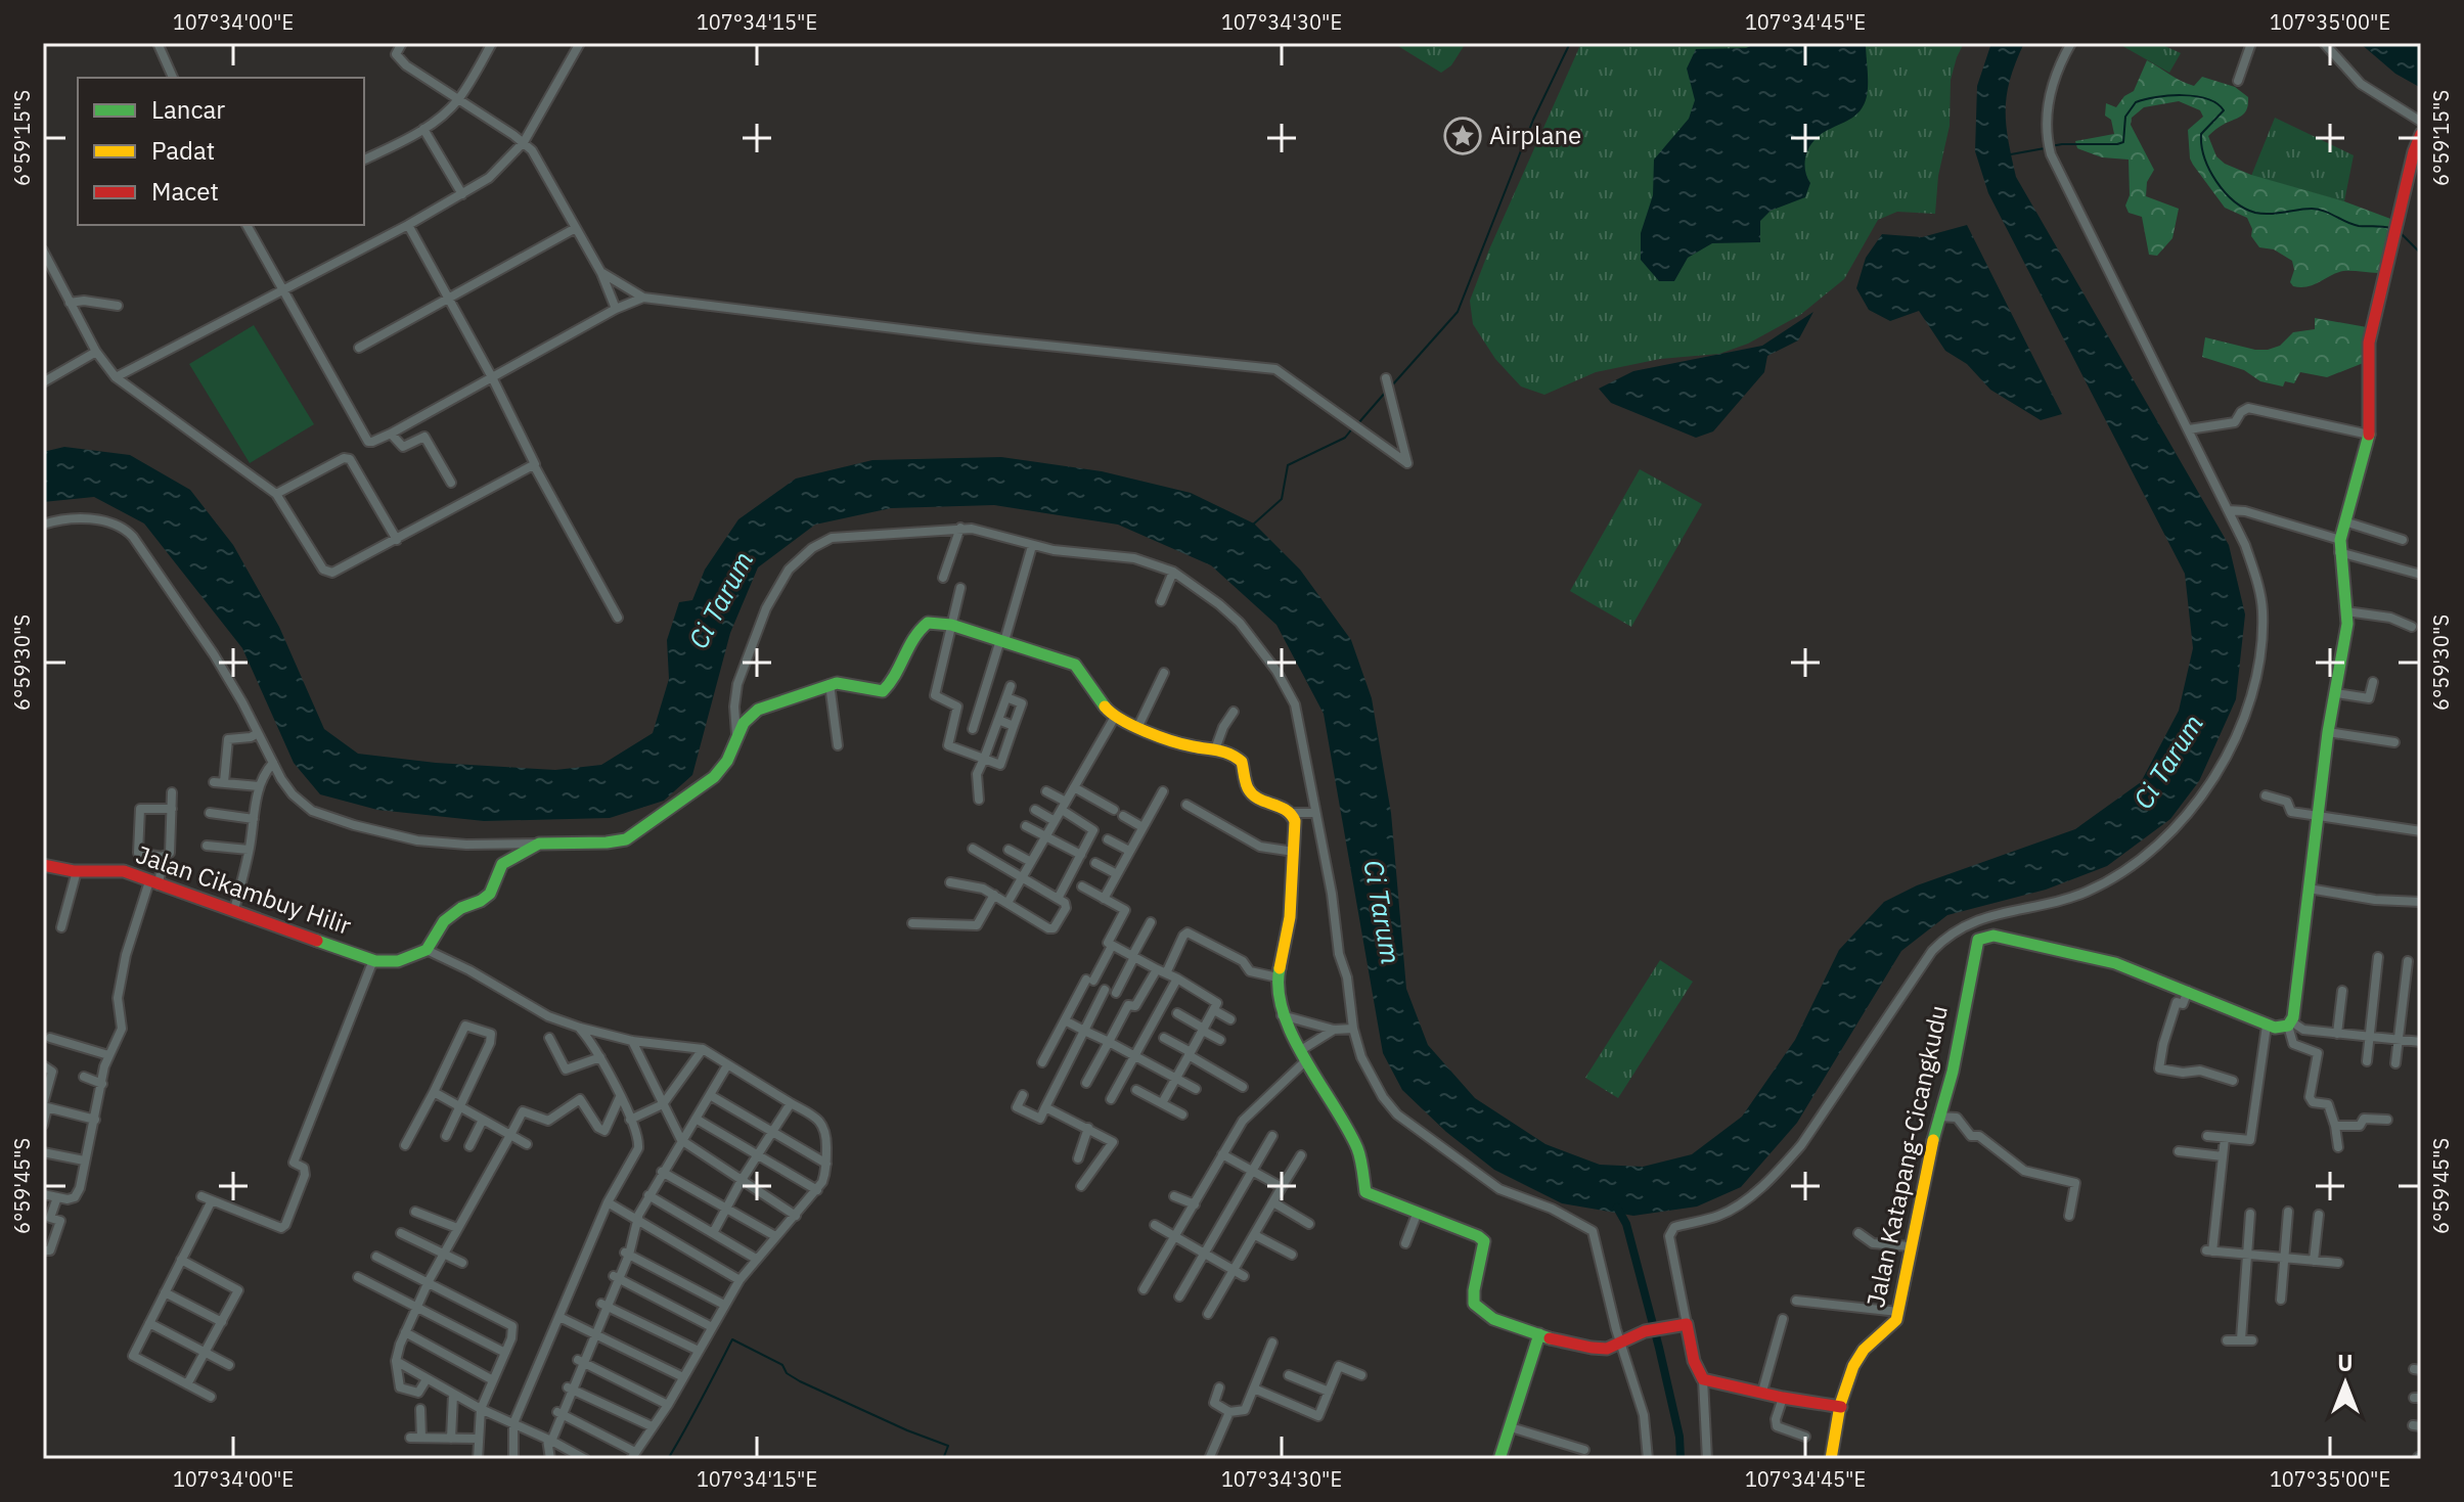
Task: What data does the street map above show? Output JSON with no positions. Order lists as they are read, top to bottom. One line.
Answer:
{"streets":{"street":["Jalan Cikambuy Hilir","Jalan Katapang-Cicangkudu"]},"water":["Ci Tarum"],"places":{"place":["Airplane"]},"legend":["Lancar","Padat","Macet"],"north":"top","coordinates":["107°34'00\"E","107°34'15\"E","107°34'30\"E","107°34'45\"E","107°35'00\"E","6°59'15\"S","6°59'30\"S","6°59'45\"S"]}
